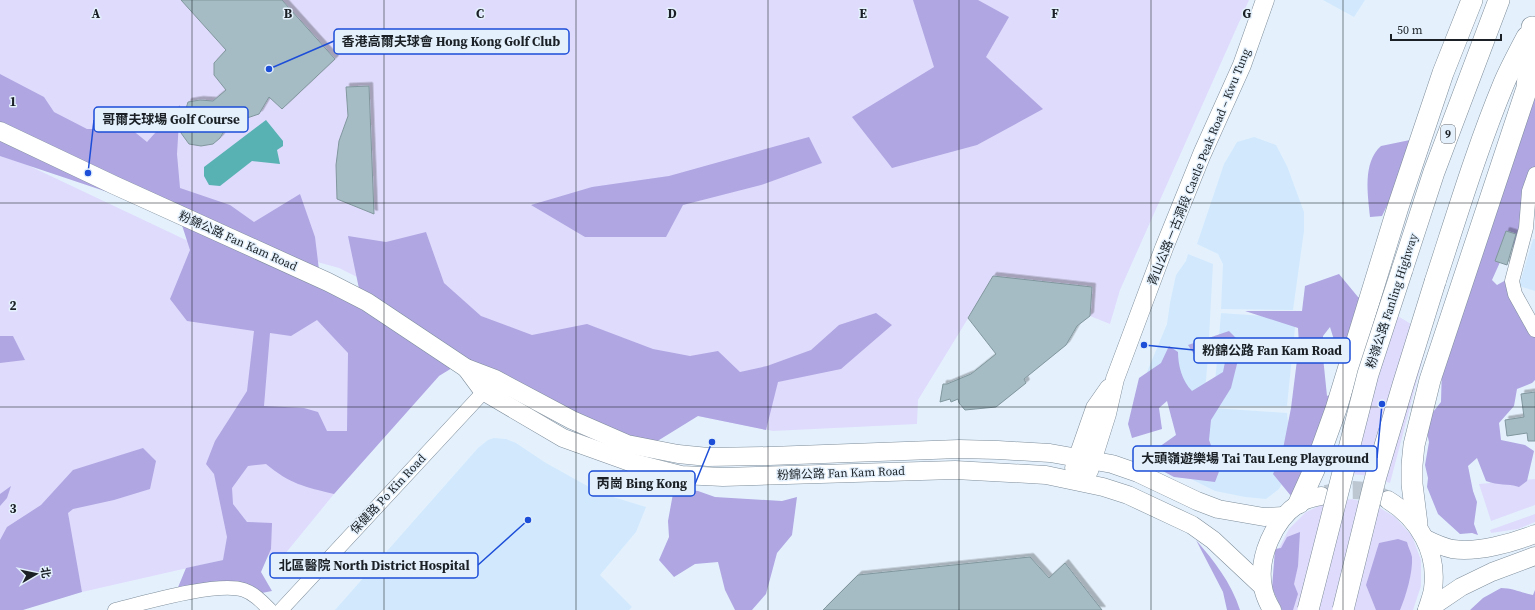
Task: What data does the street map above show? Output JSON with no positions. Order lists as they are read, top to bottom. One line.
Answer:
{"streets":{"highway":["9","粉嶺公路 Fanling Highway"],"main road":["青山公路－古洞段 Castle Peak Road – Kwu Tung","粉錦公路 Fan Kam Road"],"street":["保健路 Po Kin Road"]},"crossings":[["青山公路－古洞段 Castle Peak Road – Kwu Tung","粉錦公路 Fan Kam Road"],["粉錦公路 Fan Kam Road","保健路 Po Kin Road"]],"places":["香港高爾夫球會 Hong Kong Golf Club","哥爾夫球場 Golf Course","粉錦公路 Fan Kam Road","大頭嶺遊樂場 Tai Tau Leng Playground","丙崗 Bing Kong","北區醫院 North District Hospital"],"scale_bar":"50 m","north":"right","grid":{"columns":["A","B","C","D","E","F","G"],"rows":["1","2","3"]}}
